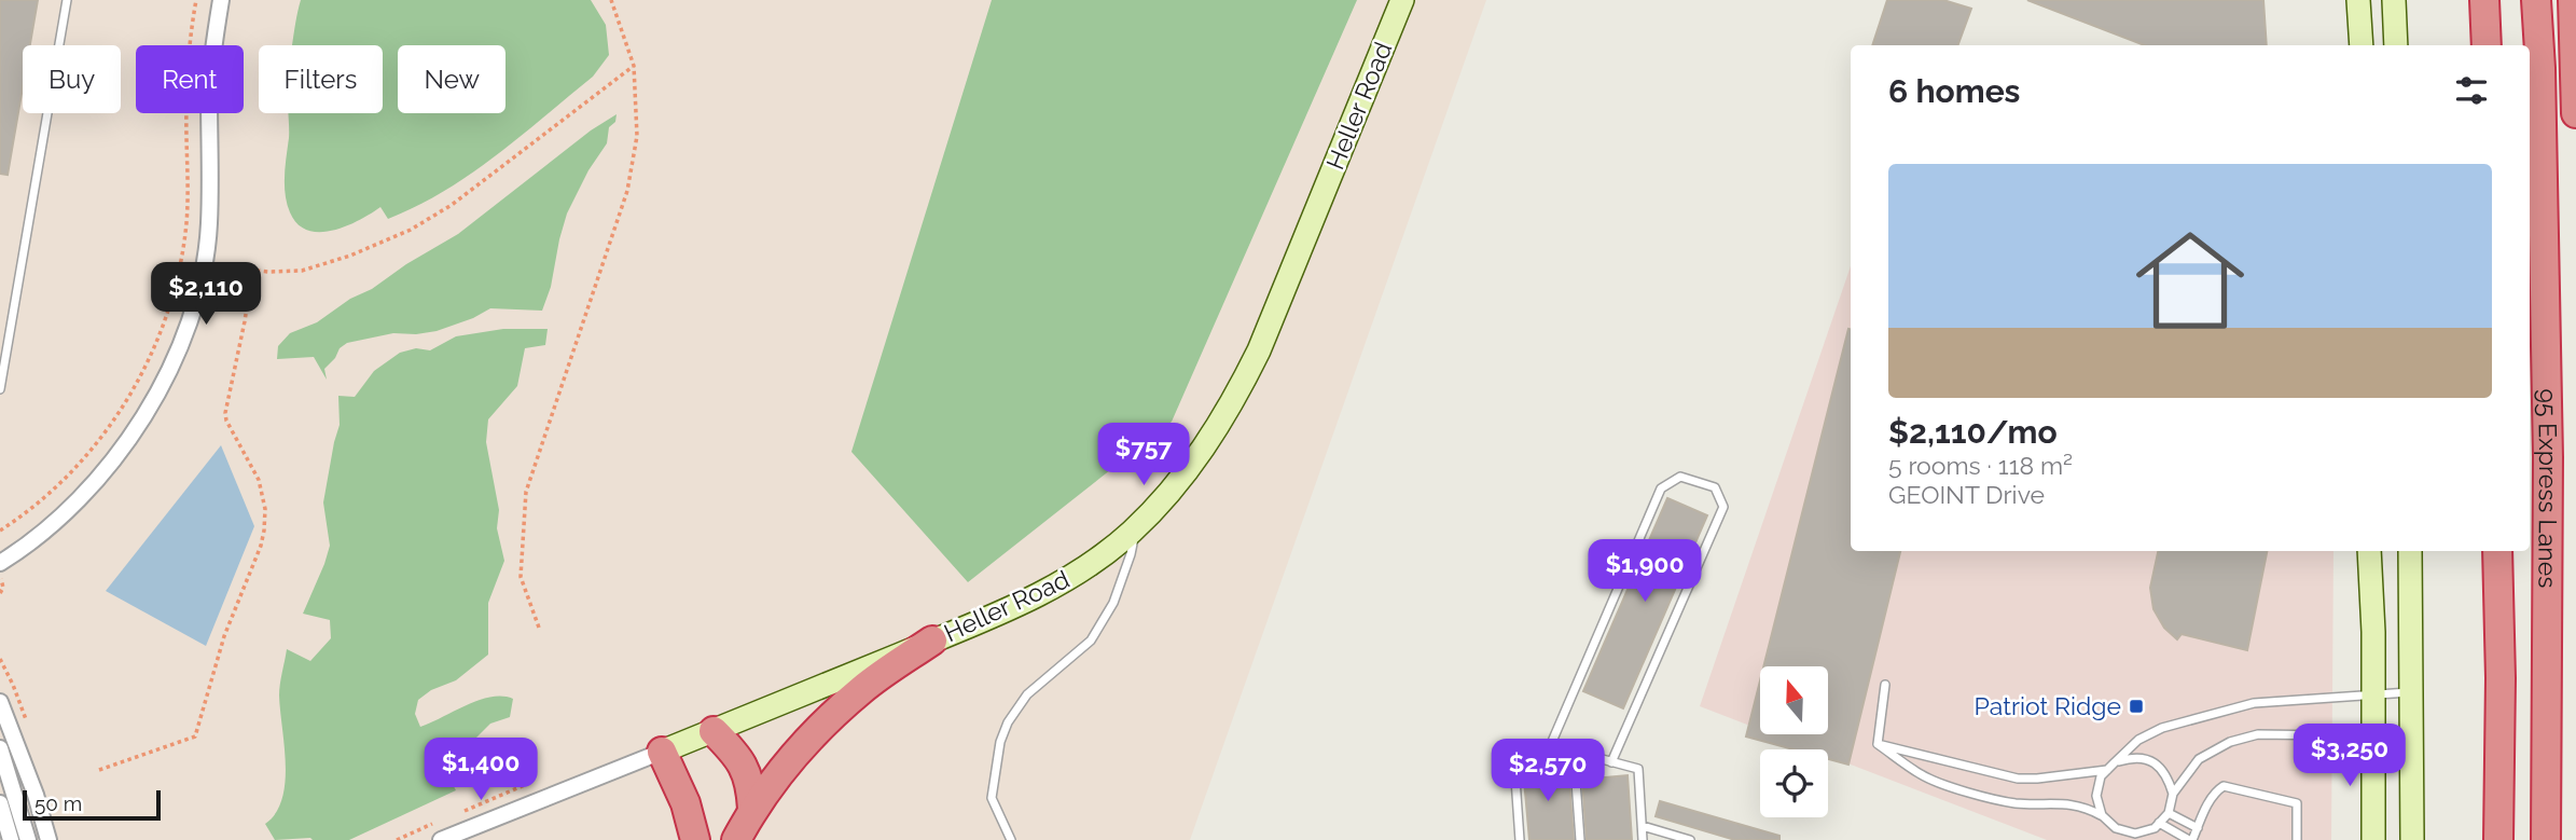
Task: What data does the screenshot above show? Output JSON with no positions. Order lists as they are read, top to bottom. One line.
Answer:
{"streets":{"highway":["95 Express Lanes"],"street":["Heller Road"]},"places":{"transit":["Patriot Ridge"]},"scale_bar":"50 m","north":"top","page":{"chip":["Buy","Rent","Filters","New"],"heading":"6 homes","list":[{"name":"$2,110/mo","note":"5 rooms · 118 m² · GEOINT Drive"}],"price":["$2,110","$757","$1,900","$3,250","$1,400","$2,570"],"scale":"50 m"}}
